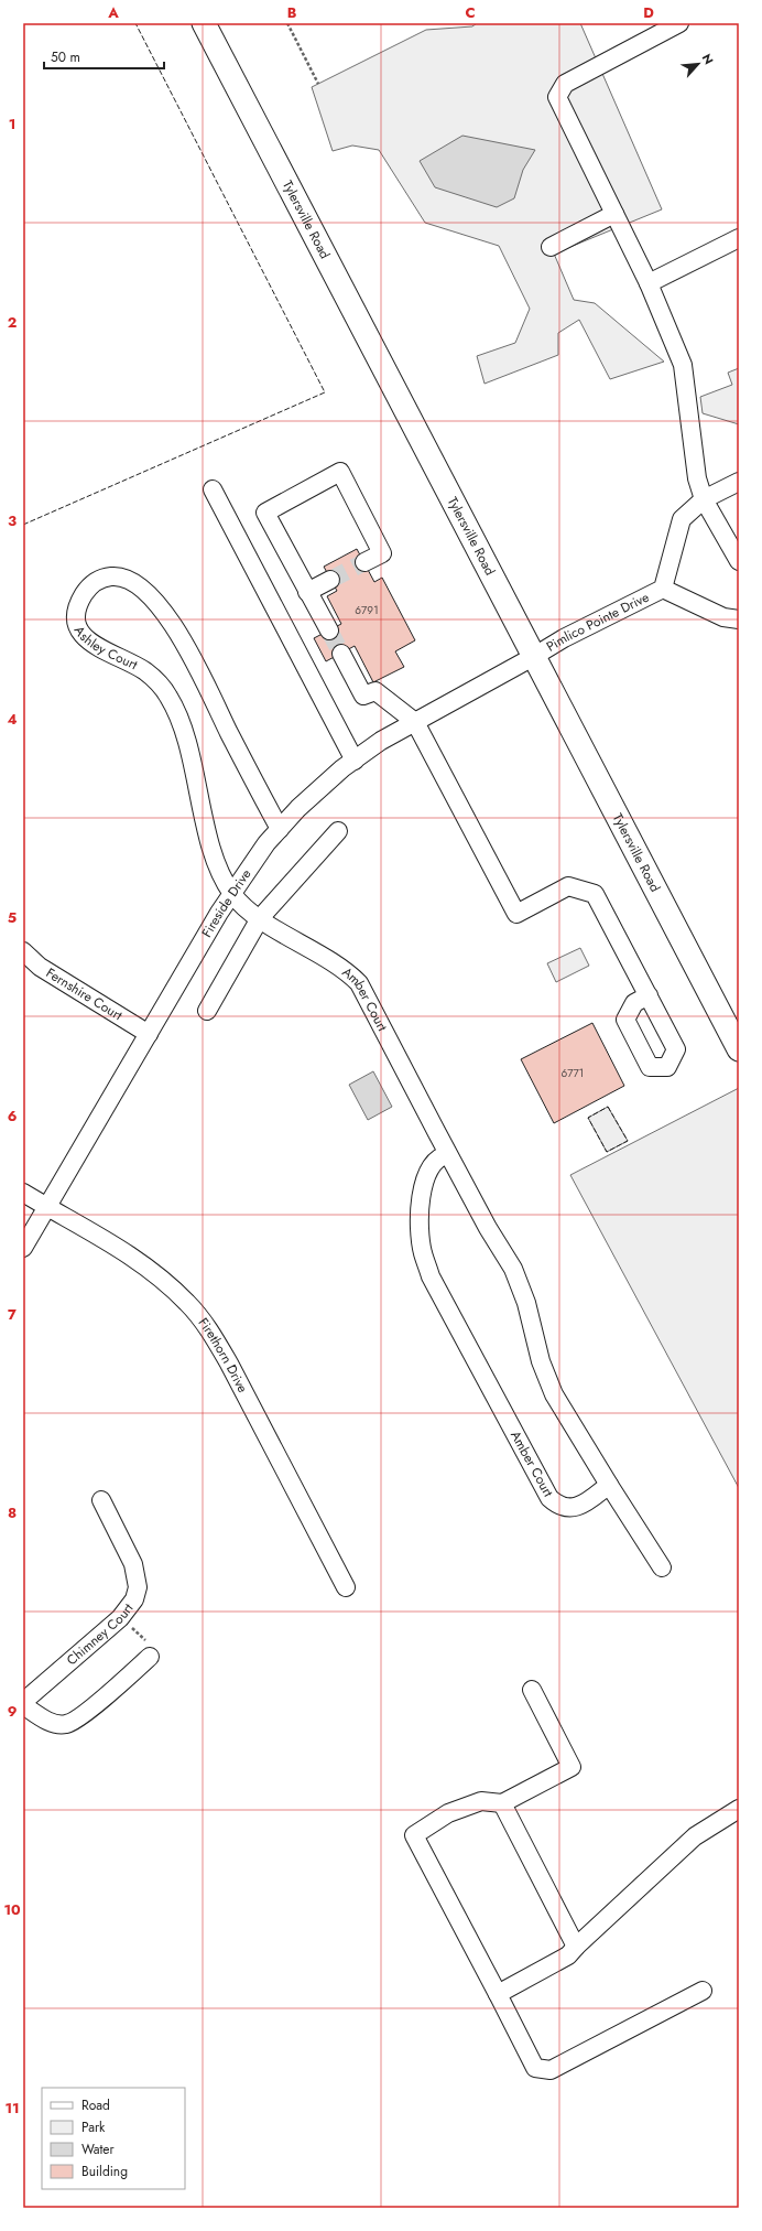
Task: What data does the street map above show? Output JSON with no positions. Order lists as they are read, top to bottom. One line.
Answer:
{"streets":{"main road":["Tylersville Road"],"street":["Pimlico Pointe Drive","Ashley Court","Fireside Drive","Fernshire Court","Amber Court","Firethorn Drive","Chimney Court"]},"crossings":[["Tylersville Road","Pimlico Pointe Drive"],["Tylersville Road","Fireside Drive"],["Pimlico Pointe Drive","Fireside Drive"],["Ashley Court","Fireside Drive"],["Ashley Court","Amber Court"],["Fireside Drive","Fernshire Court"],["Fireside Drive","Amber Court"],["Fireside Drive","Firethorn Drive"]],"house_numbers":["6791","6771"],"legend":["Road","Park","Water","Building"],"scale_bar":"50 m","north":"top right","grid":{"columns":["A","B","C","D"],"rows":["1","2","3","4","5","6","7","8","9","10","11"]}}
